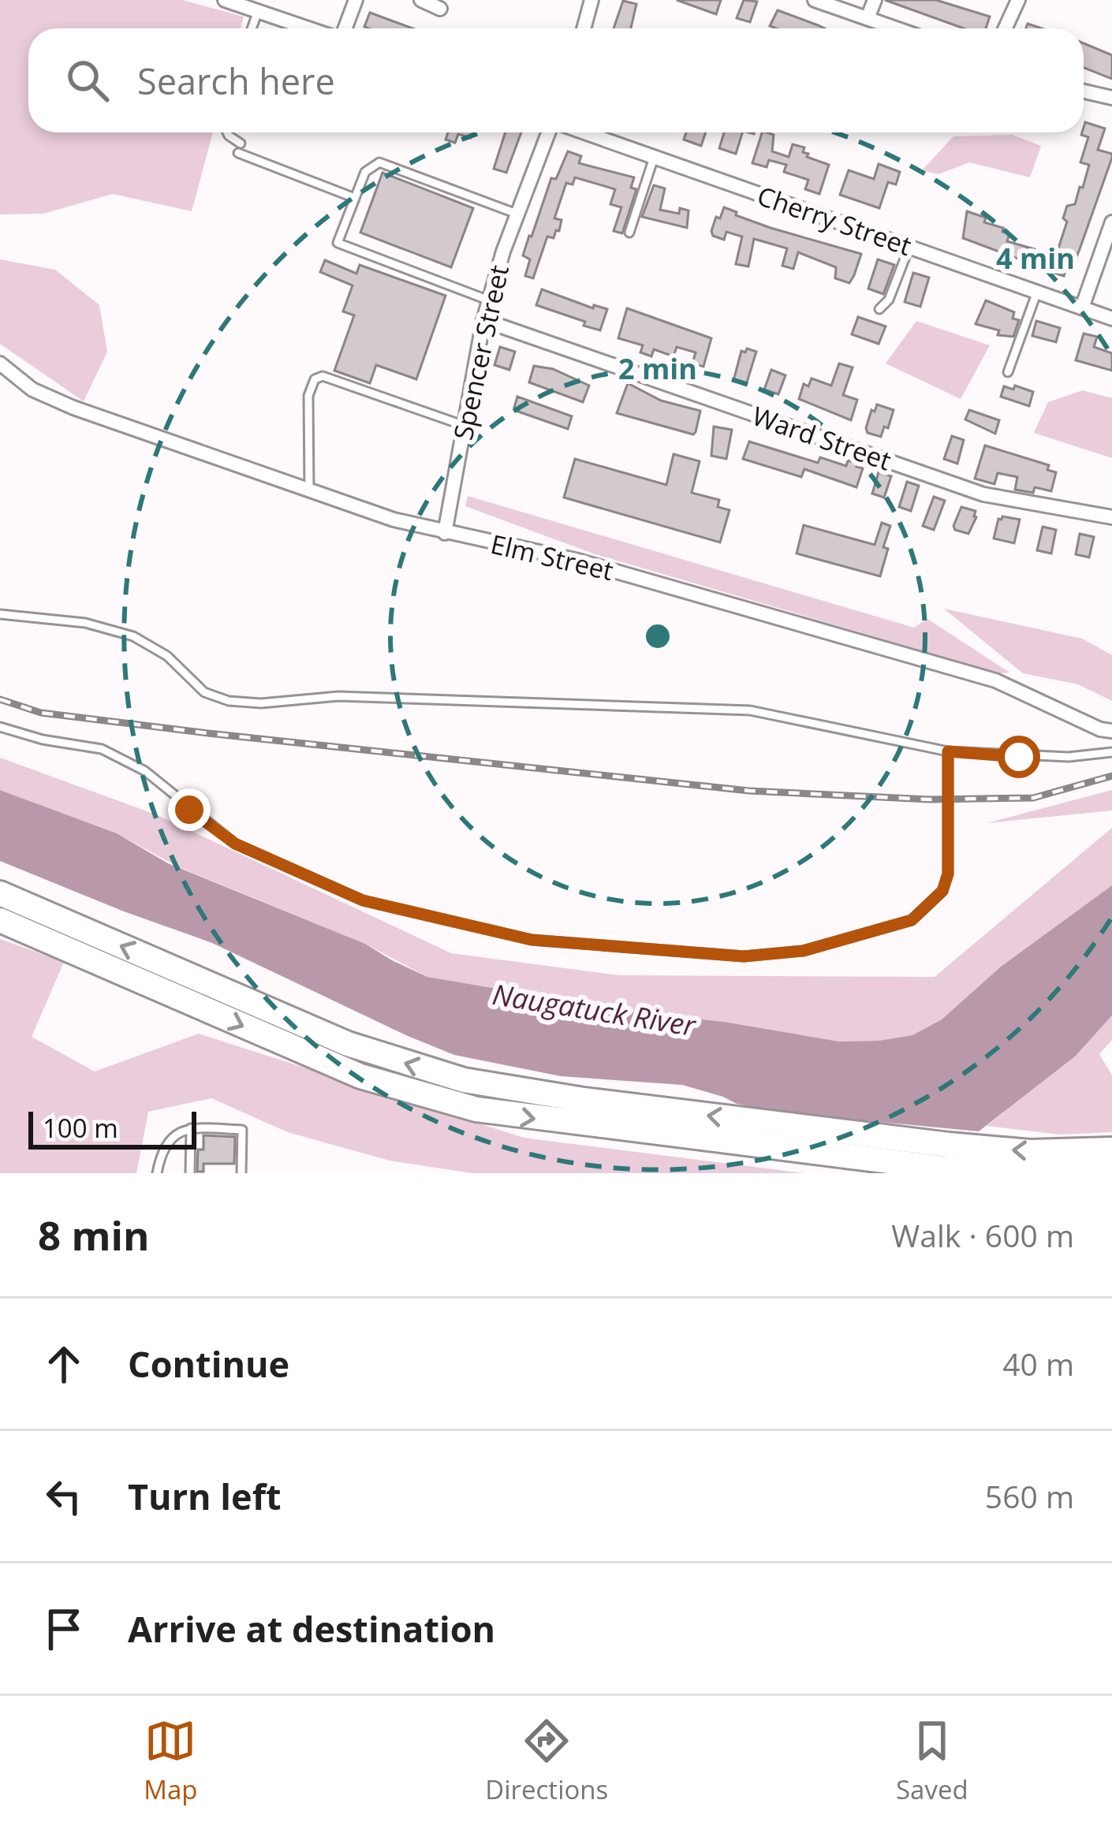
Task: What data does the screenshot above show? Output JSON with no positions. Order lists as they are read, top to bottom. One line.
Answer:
{"streets":{"street":["Cherry Street","Spencer Street","Ward Street","Elm Street"]},"crossings":[["Spencer Street","Ward Street"],["Spencer Street","Elm Street"]],"water":["Naugatuck River"],"scale_bar":"100 m","page":{"search":"Search here","scale":"100 m","heading":["8 min","Walk · 600 m"],"list":[["Continue","40 m"],["Turn left","560 m"],"Arrive at destination"],"nav":["Map","Directions","Saved"]},"rings":["4 min","2 min"]}
